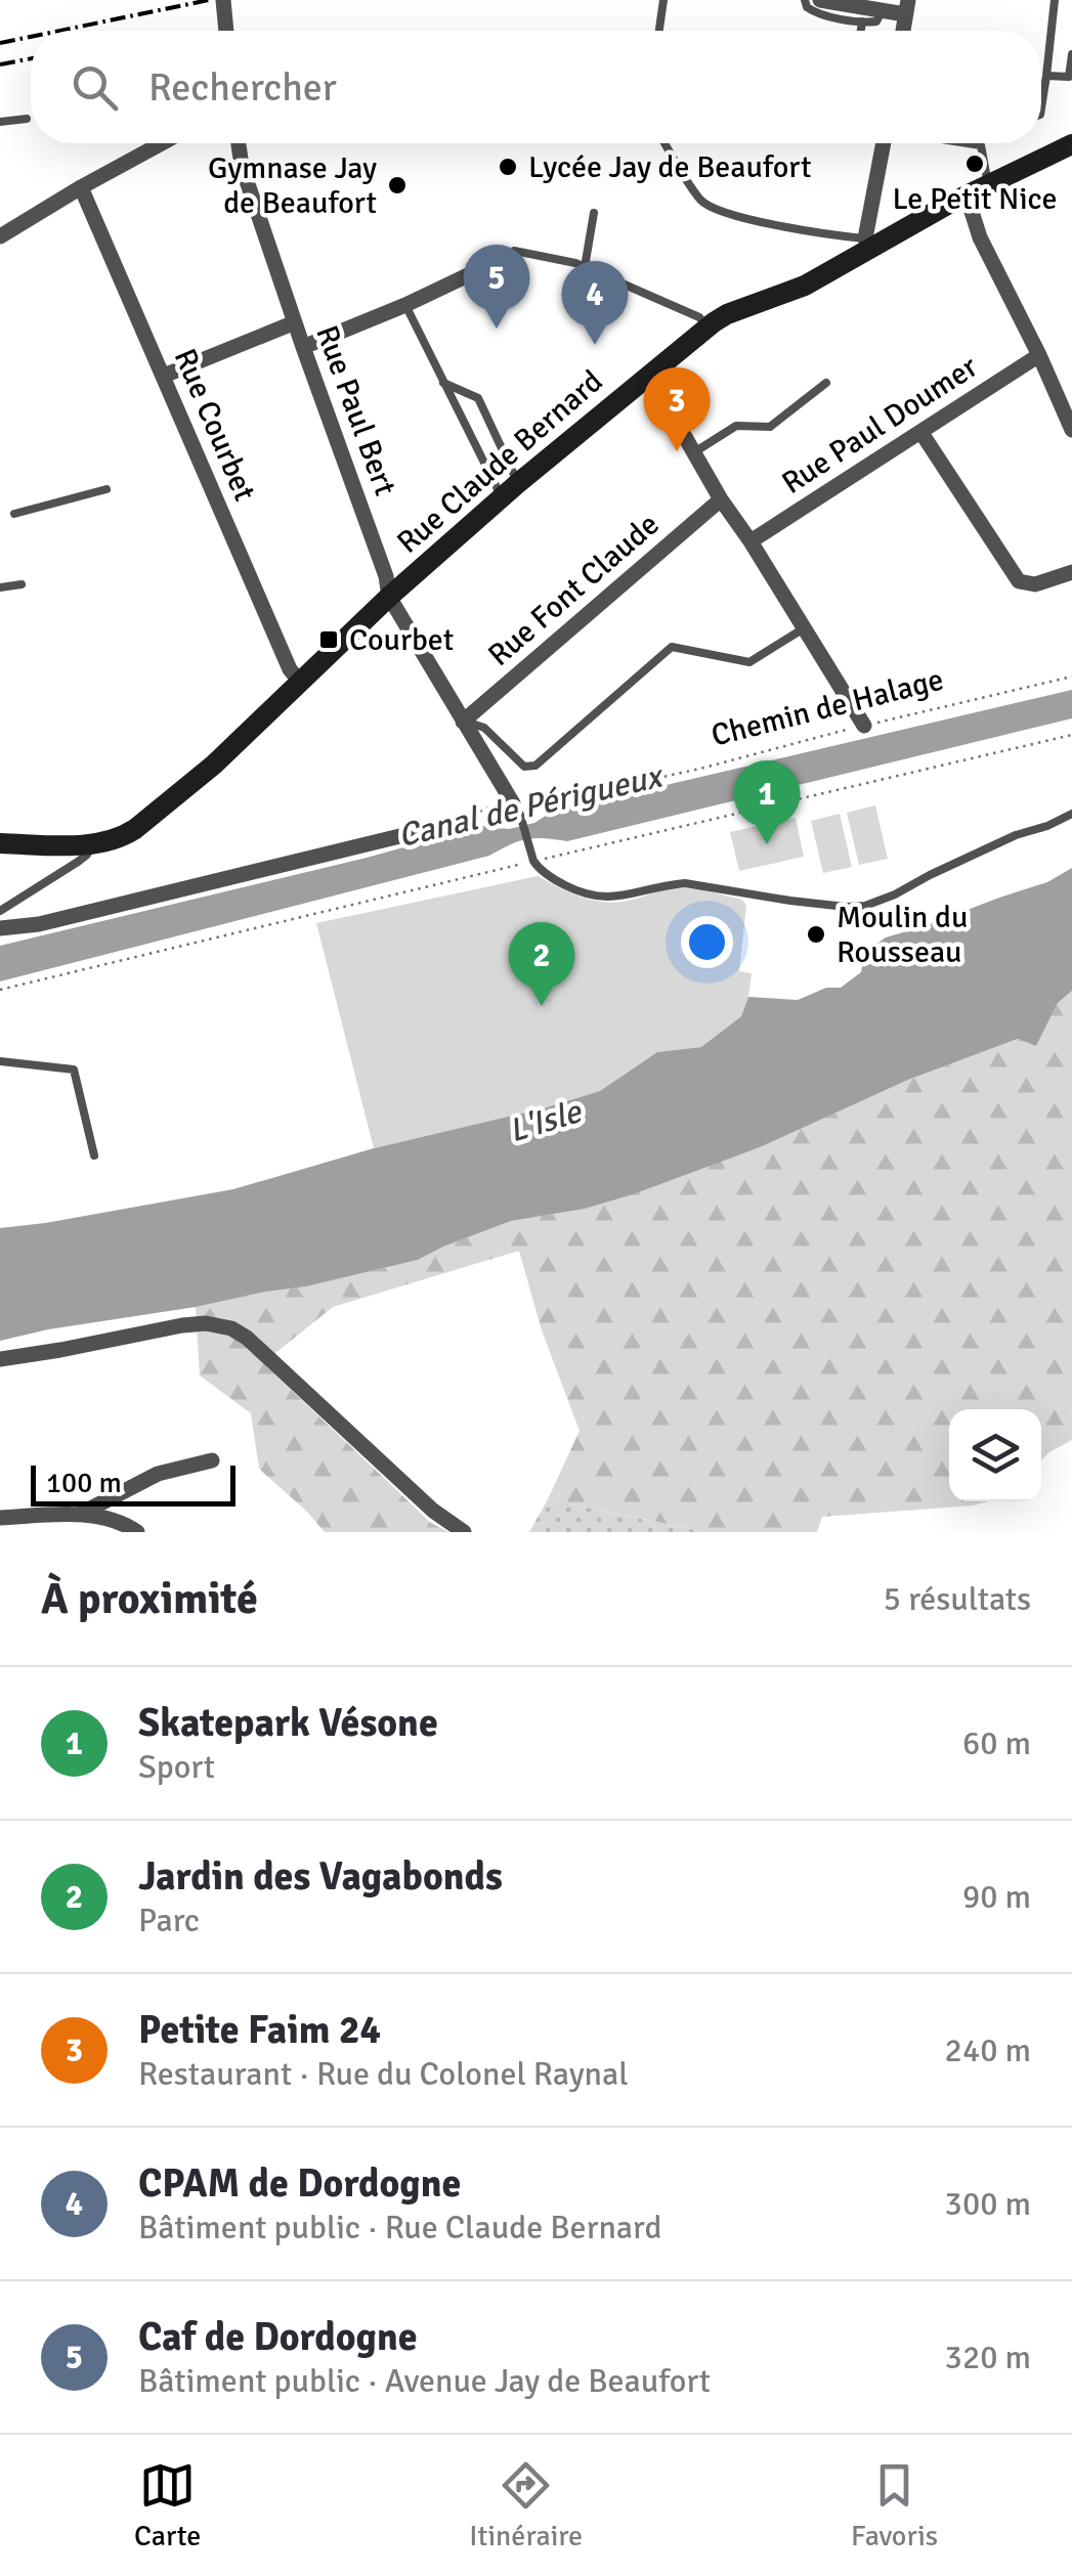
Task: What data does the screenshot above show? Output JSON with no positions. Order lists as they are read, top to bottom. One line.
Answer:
{"streets":{"main road":["Rue Claude Bernard"],"street":["Rue Paul Bert","Rue Courbet","Rue Paul Doumer","Rue Font Claude"],"path":["Chemin de Halage"]},"crossings":[["Rue Paul Bert","Rue Claude Bernard"],["Rue Paul Bert","Rue Font Claude"],["Rue Paul Bert","Chemin de Halage"],["Rue Courbet","Rue Claude Bernard"]],"water":["Canal de Périgueux","L'Isle"],"places":{"other":["Le Petit Nice","Lycée Jay de Beaufort","Gymnase Jay de Beaufort","Moulin du Rousseau"],"transit":["Courbet"]},"scale_bar":"100 m","page":{"search":"Rechercher","pins":["5","4","3","1","2"],"scale":"100 m","heading":["À proximité","5 résultats"],"list":[{"mark":"1","name":"Skatepark Vésone","note":"Sport","value":"60 m"},{"mark":"2","name":"Jardin des Vagabonds","note":"Parc","value":"90 m"},{"mark":"3","name":"Petite Faim 24","note":"Restaurant · Rue du Colonel Raynal","value":"240 m"},{"mark":"4","name":"CPAM de Dordogne","note":"Bâtiment public · Rue Claude Bernard","value":"300 m"},{"mark":"5","name":"Caf de Dordogne","note":"Bâtiment public · Avenue Jay de Beaufort","value":"320 m"}],"nav":["Carte","Itinéraire","Favoris"]}}
